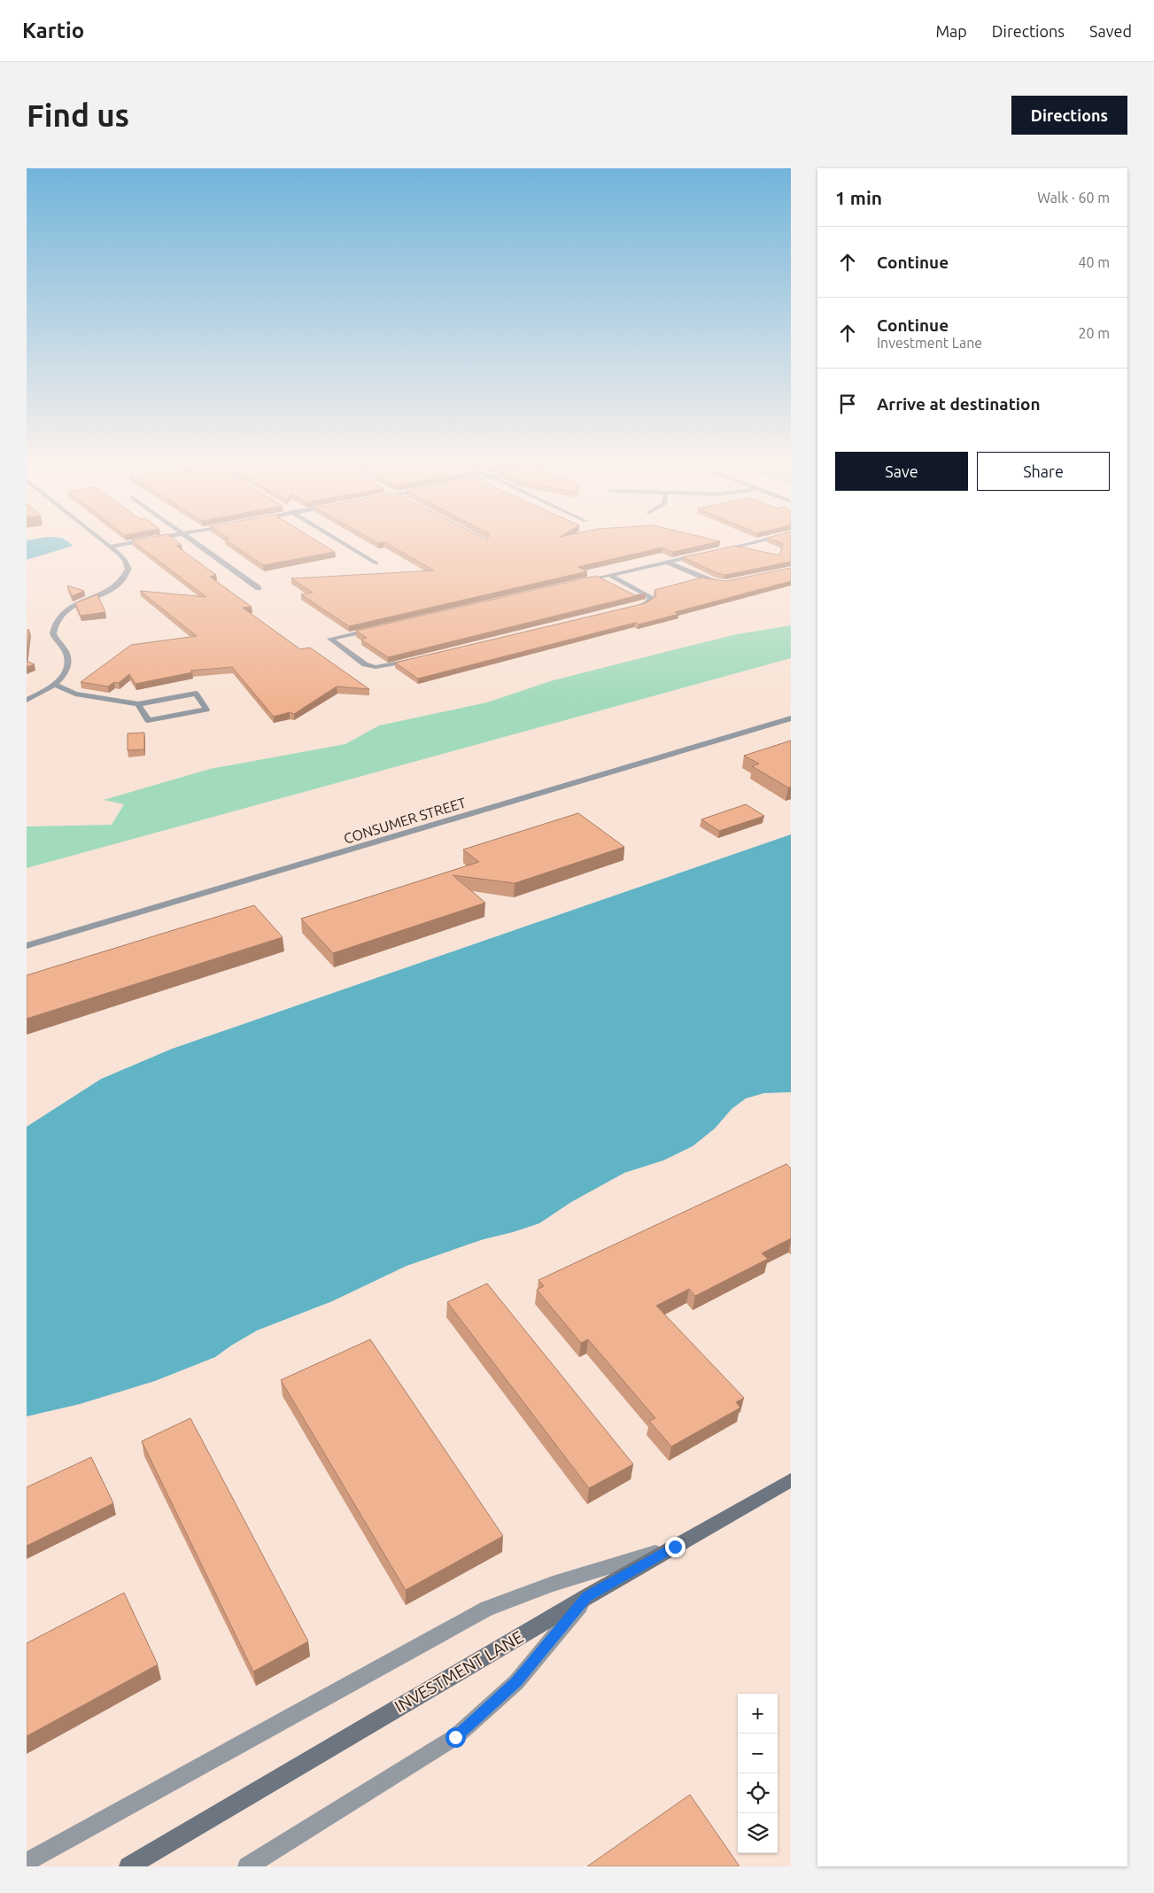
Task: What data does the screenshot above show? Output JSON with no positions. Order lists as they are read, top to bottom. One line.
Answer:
{"streets":{"street":["CONSUMER STREET","INVESTMENT LANE"]},"page":{"header":"Kartio","nav":["Map","Directions","Saved"],"buttons":["Directions",["Save","Share"]],"title":"Find us","heading":["1 min","Walk · 60 m"],"list":[["Continue","40 m"],["Continue","Investment Lane","20 m"],"Arrive at destination"],"map_buttons":["+","−"]}}
